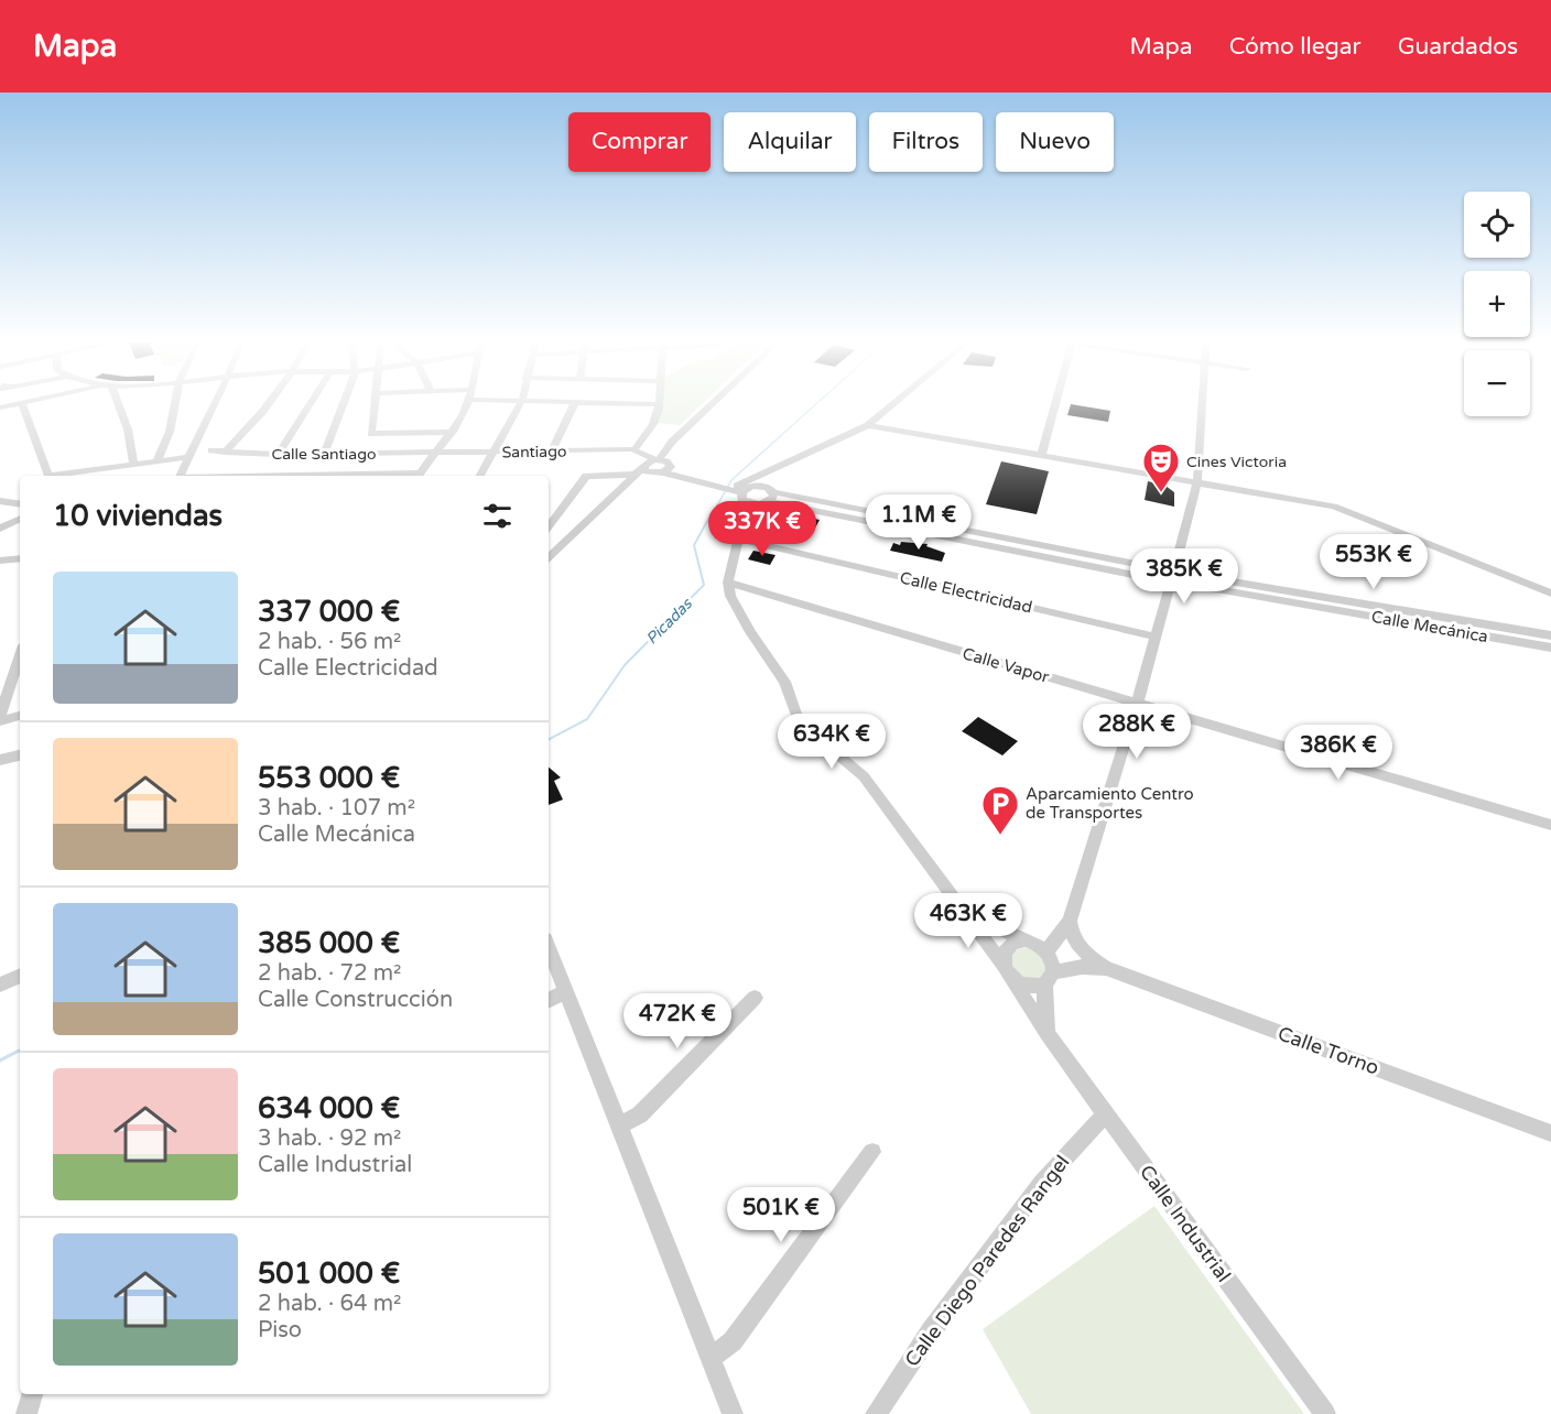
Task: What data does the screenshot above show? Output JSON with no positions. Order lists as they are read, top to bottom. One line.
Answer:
{"streets":{"street":["Santiago","Calle Santiago","Calle Electricidad","Calle Mecánica","Calle Vapor","Calle Torno","Calle Industrial","Calle Diego Paredes Rangel"]},"crossings":[["Santiago","Calle Santiago"],["Calle Vapor","Calle Industrial"],["Calle Torno","Calle Industrial"],["Calle Industrial","Calle Diego Paredes Rangel"]],"water":["Picadas"],"places":{"theatre":["Cines Victoria"],"parking":["Aparcamiento Centro de Transportes"]},"page":{"header":"Mapa","nav":["Mapa","Cómo llegar","Guardados"],"chip":["Comprar","Alquilar","Filtros","Nuevo"],"map_buttons":["+","−"],"heading":"10 viviendas","price":["1.1M €","337K €","553K €","385K €","288K €","634K €","386K €","463K €","472K €","501K €"],"list":[{"name":"337 000 €","note":"2 hab. · 56 m² · Calle Electricidad"},{"name":"553 000 €","note":"3 hab. · 107 m² · Calle Mecánica"},{"name":"385 000 €","note":"2 hab. · 72 m² · Calle Construcción"},{"name":"634 000 €","note":"3 hab. · 92 m² · Calle Industrial"},{"name":"501 000 €","note":"2 hab. · 64 m² · Piso"}]}}
